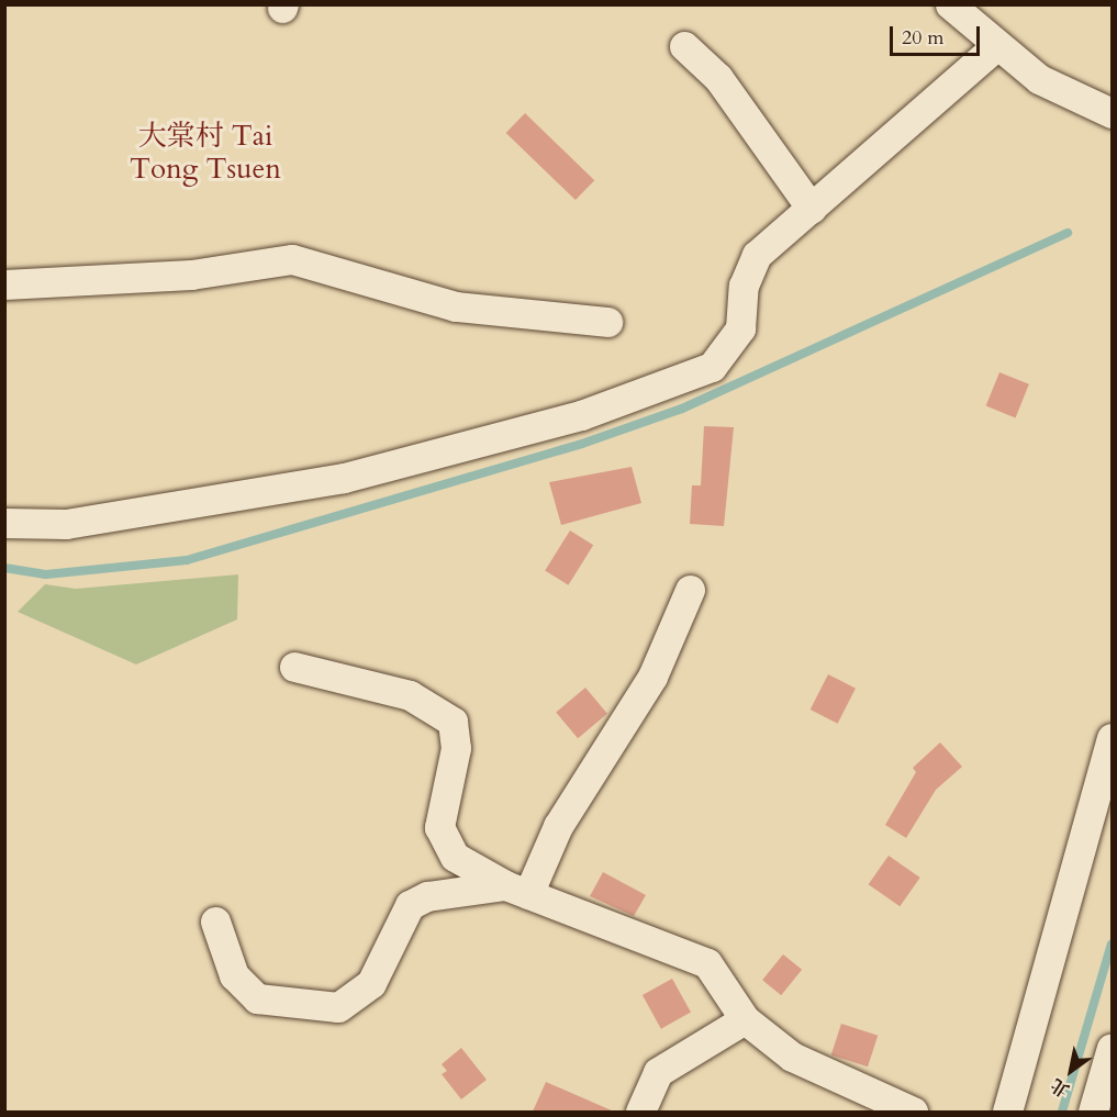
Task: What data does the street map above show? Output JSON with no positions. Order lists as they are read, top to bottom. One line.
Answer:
{"districts":["大棠村 Tai Tong Tsuen"],"scale_bar":"20 m","north":"bottom left"}
